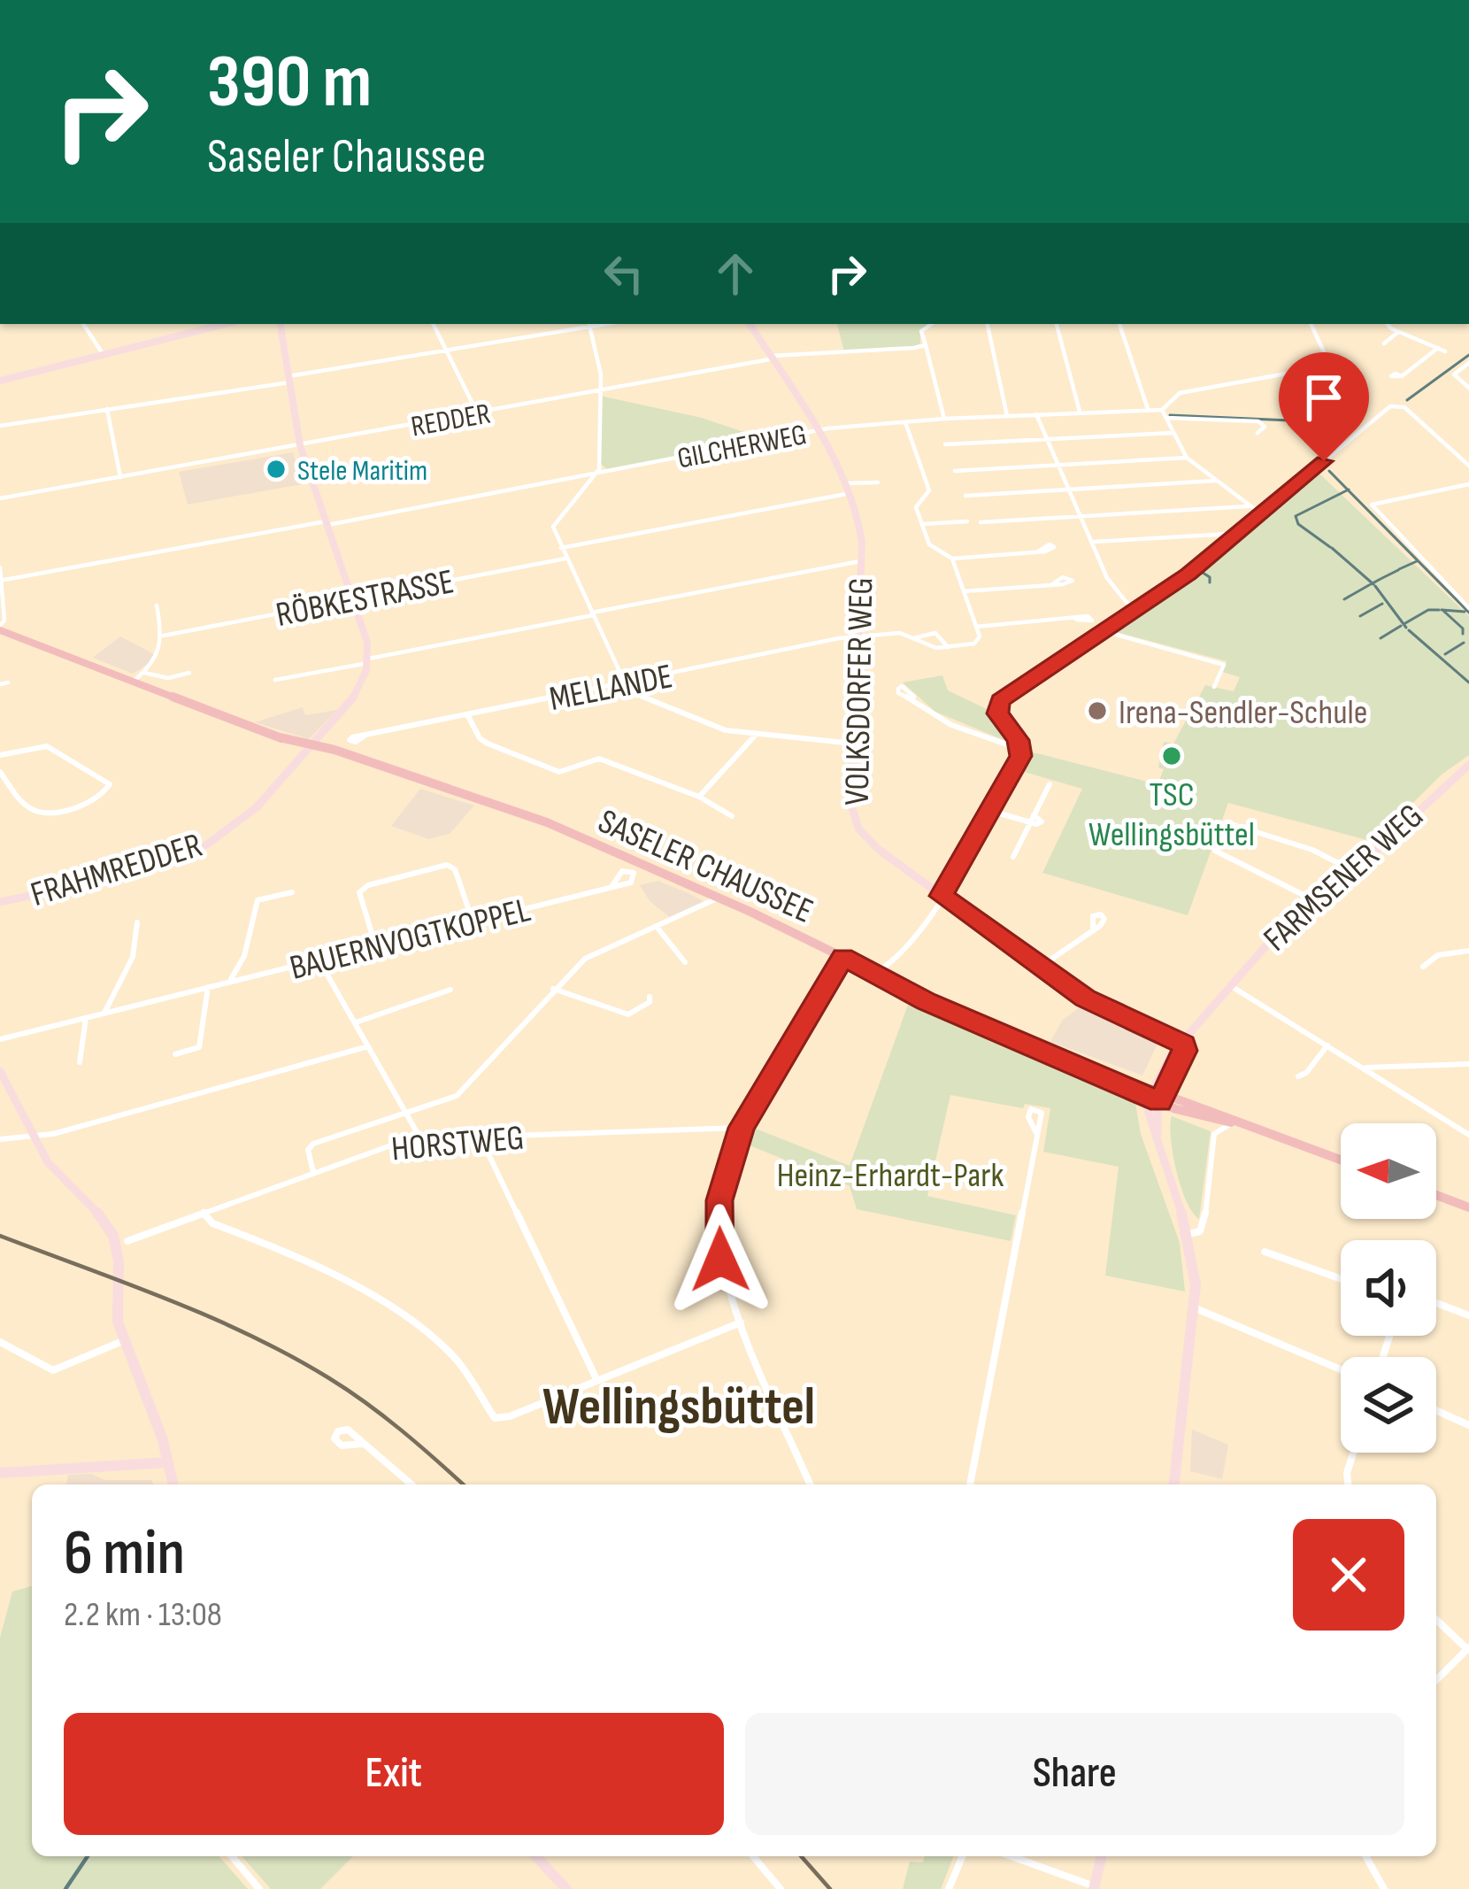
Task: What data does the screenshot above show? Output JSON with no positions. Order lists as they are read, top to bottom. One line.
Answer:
{"streets":{"main road":["SASELER CHAUSSEE"],"street":["REDDER","GILCHERWEG","RÖBKESTRASSE","MELLANDE","VOLKSDORFER WEG","FRAHMREDDER","FARMSENER WEG","BAUERNVOGTKOPPEL","HORSTWEG"]},"crossings":[["REDDER","VOLKSDORFER WEG"],["GILCHERWEG","VOLKSDORFER WEG"],["MELLANDE","VOLKSDORFER WEG"],["VOLKSDORFER WEG","FARMSENER WEG"],["SASELER CHAUSSEE","FRAHMREDDER"],["SASELER CHAUSSEE","FARMSENER WEG"]],"districts":["Wellingsbüttel"],"parks":["Heinz-Erhardt-Park"],"places":["Stele Maritim","Irena-Sendler-Schule","TSC Wellingsbüttel"],"north":"left","page":{"turn":["390 m","Saseler Chaussee"],"heading":["6 min","2.2 km · 13:08"],"buttons":["Exit","Share"]}}
